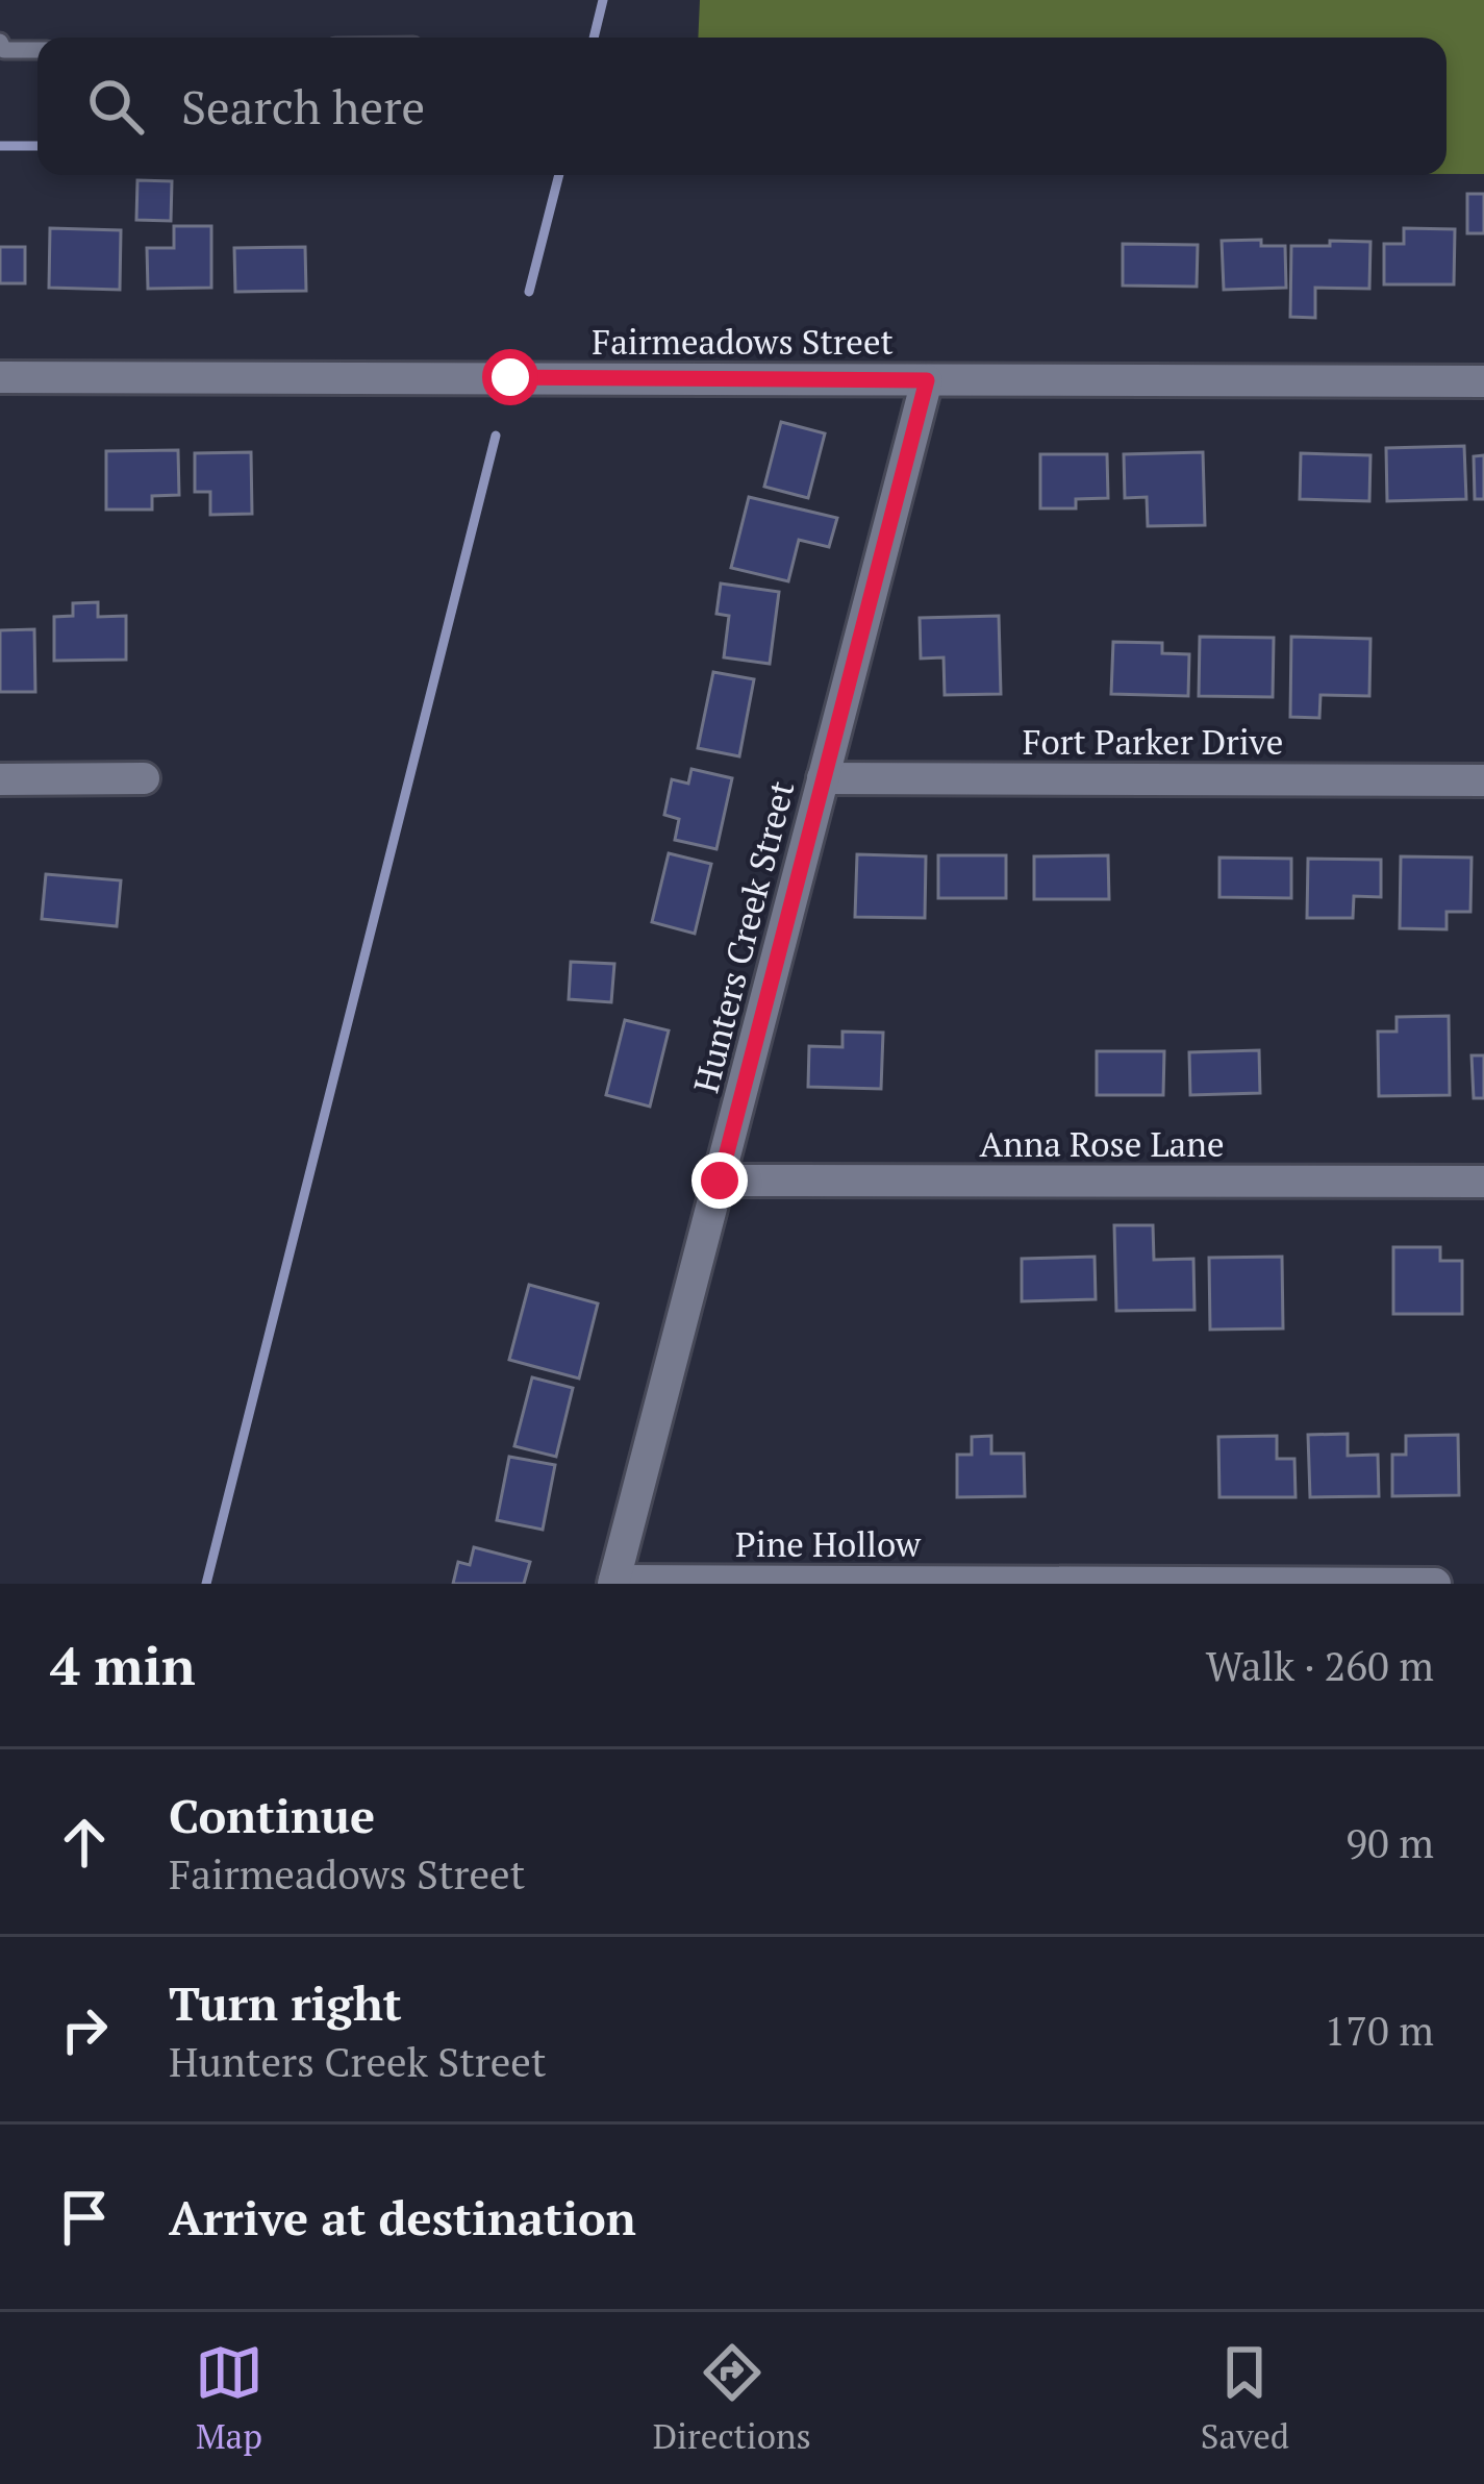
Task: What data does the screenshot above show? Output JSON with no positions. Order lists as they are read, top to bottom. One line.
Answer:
{"streets":{"street":["Fairmeadows Street","Fort Parker Drive","Hunters Creek Street","Anna Rose Lane","Pine Hollow"]},"crossings":[["Fairmeadows Street","Hunters Creek Street"],["Fort Parker Drive","Hunters Creek Street"],["Hunters Creek Street","Anna Rose Lane"],["Hunters Creek Street","Pine Hollow"]],"page":{"search":"Search here","heading":["4 min","Walk · 260 m"],"list":[["Continue","Fairmeadows Street","90 m"],["Turn right","Hunters Creek Street","170 m"],"Arrive at destination"],"nav":["Map","Directions","Saved"]}}
